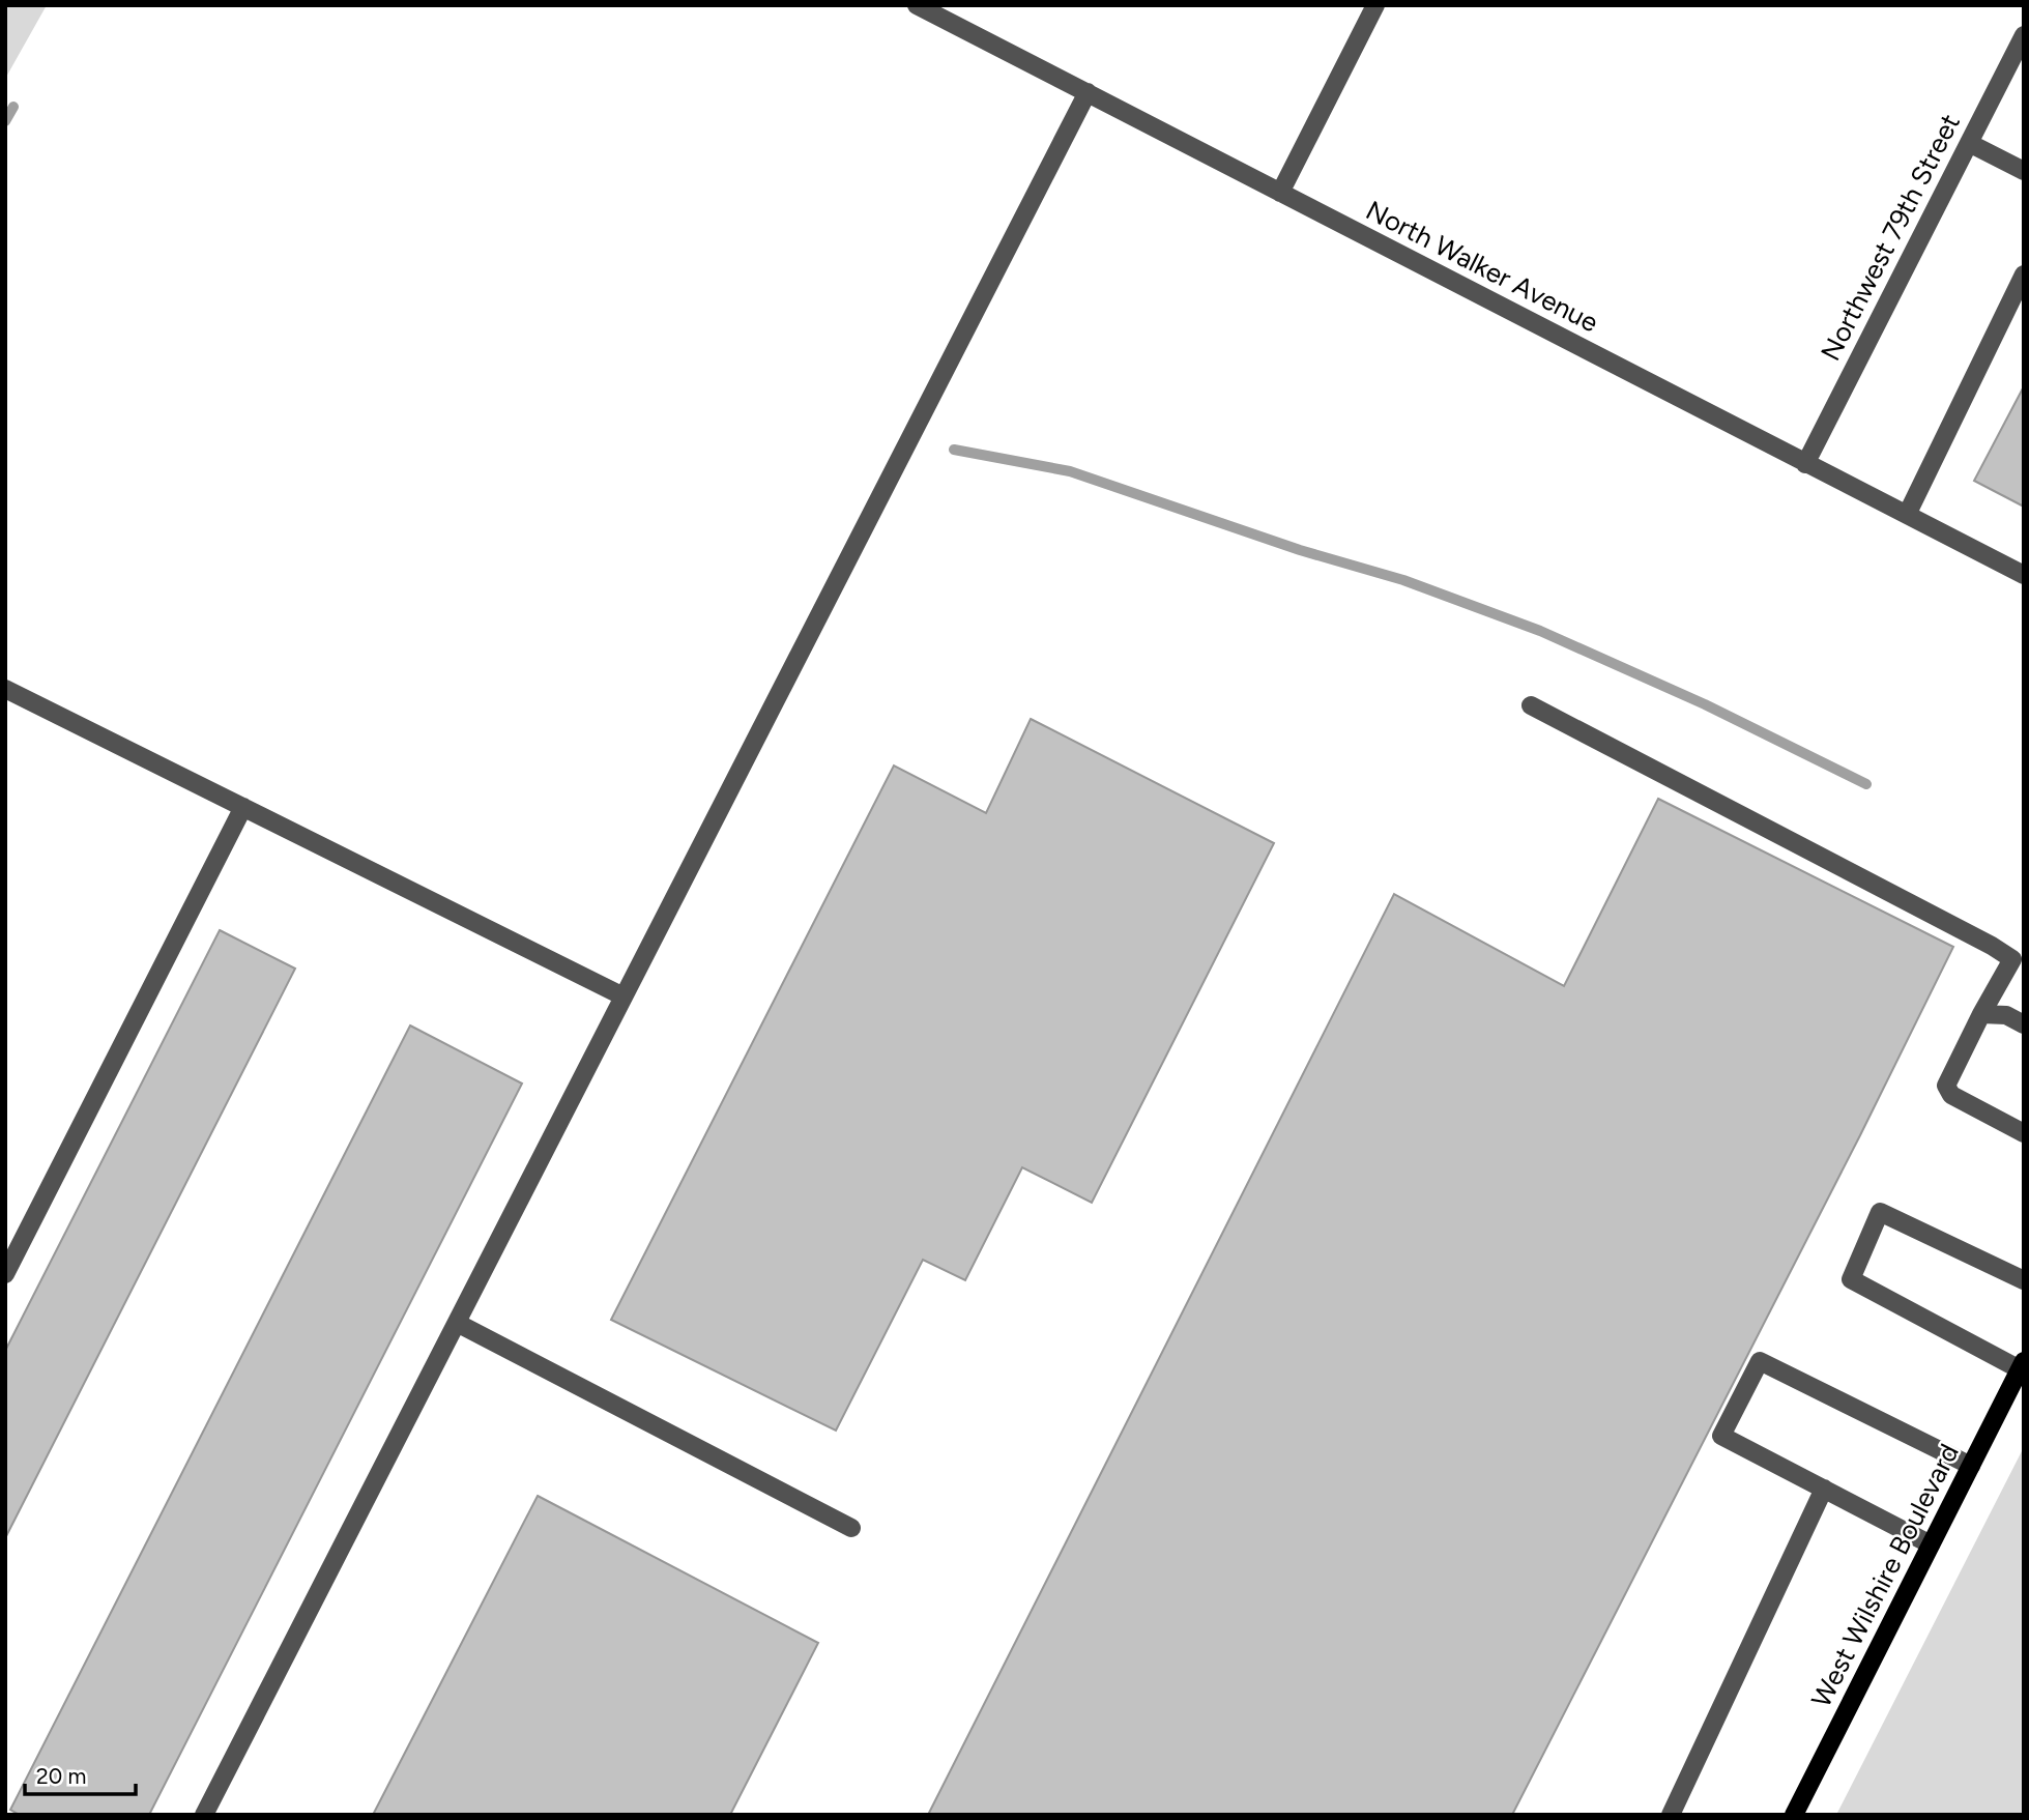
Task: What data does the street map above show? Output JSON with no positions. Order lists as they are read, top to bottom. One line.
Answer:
{"streets":{"main road":["West Wilshire Boulevard"],"street":["Northwest 79th Street","North Walker Avenue"]},"crossings":[["Northwest 79th Street","North Walker Avenue"]],"scale_bar":"20 m"}
